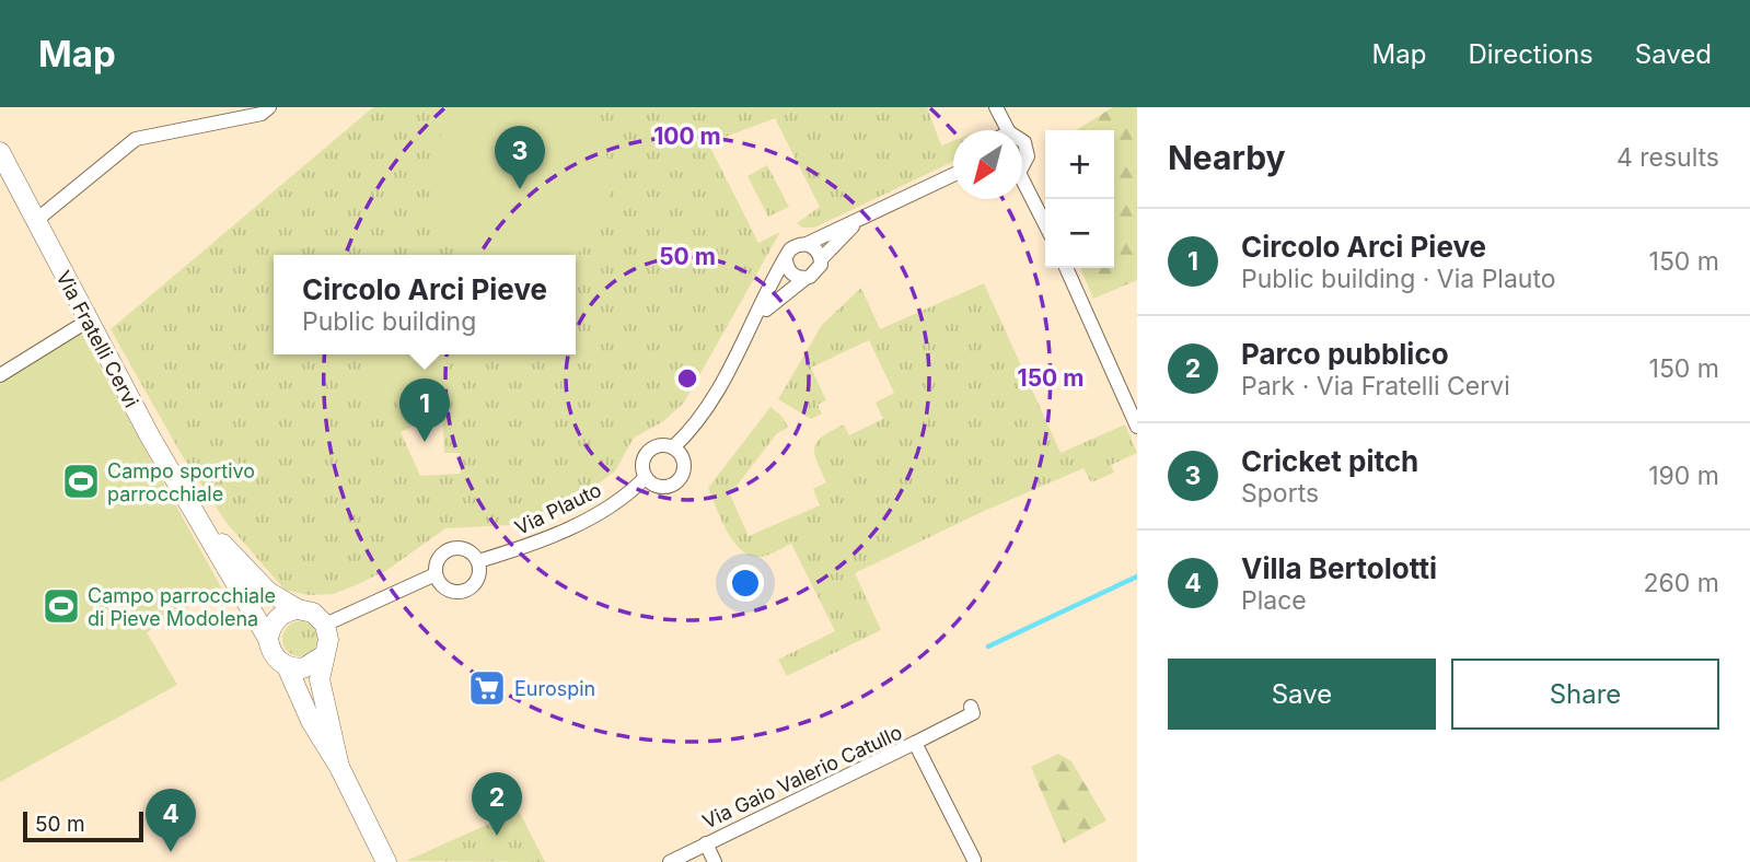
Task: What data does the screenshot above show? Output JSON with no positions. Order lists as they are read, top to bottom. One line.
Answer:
{"streets":{"main road":["Via Fratelli Cervi"],"street":["Via Plauto","Via Gaio Valerio Catullo"]},"places":{"sports":["Campo sportivo parrocchiale","Campo parrocchiale di Pieve Modolena"],"supermarket":["Eurospin"]},"scale_bar":"50 m","north":"bottom left","page":{"header":"Map","nav":["Map","Directions","Saved"],"heading":["Nearby","4 results"],"pins":["3","1","2","4"],"map_buttons":["+","−"],"list":[{"mark":"1","name":"Circolo Arci Pieve","note":"Public building · Via Plauto","value":"150 m"},{"mark":"2","name":"Parco pubblico","note":"Park · Via Fratelli Cervi","value":"150 m"},{"mark":"3","name":"Cricket pitch","note":"Sports","value":"190 m"},{"mark":"4","name":"Villa Bertolotti","note":"Place","value":"260 m"}],"popup":["Circolo Arci Pieve","Public building"],"buttons":["Save","Share"],"scale":"50 m"},"rings":["100 m","50 m","150 m"]}
